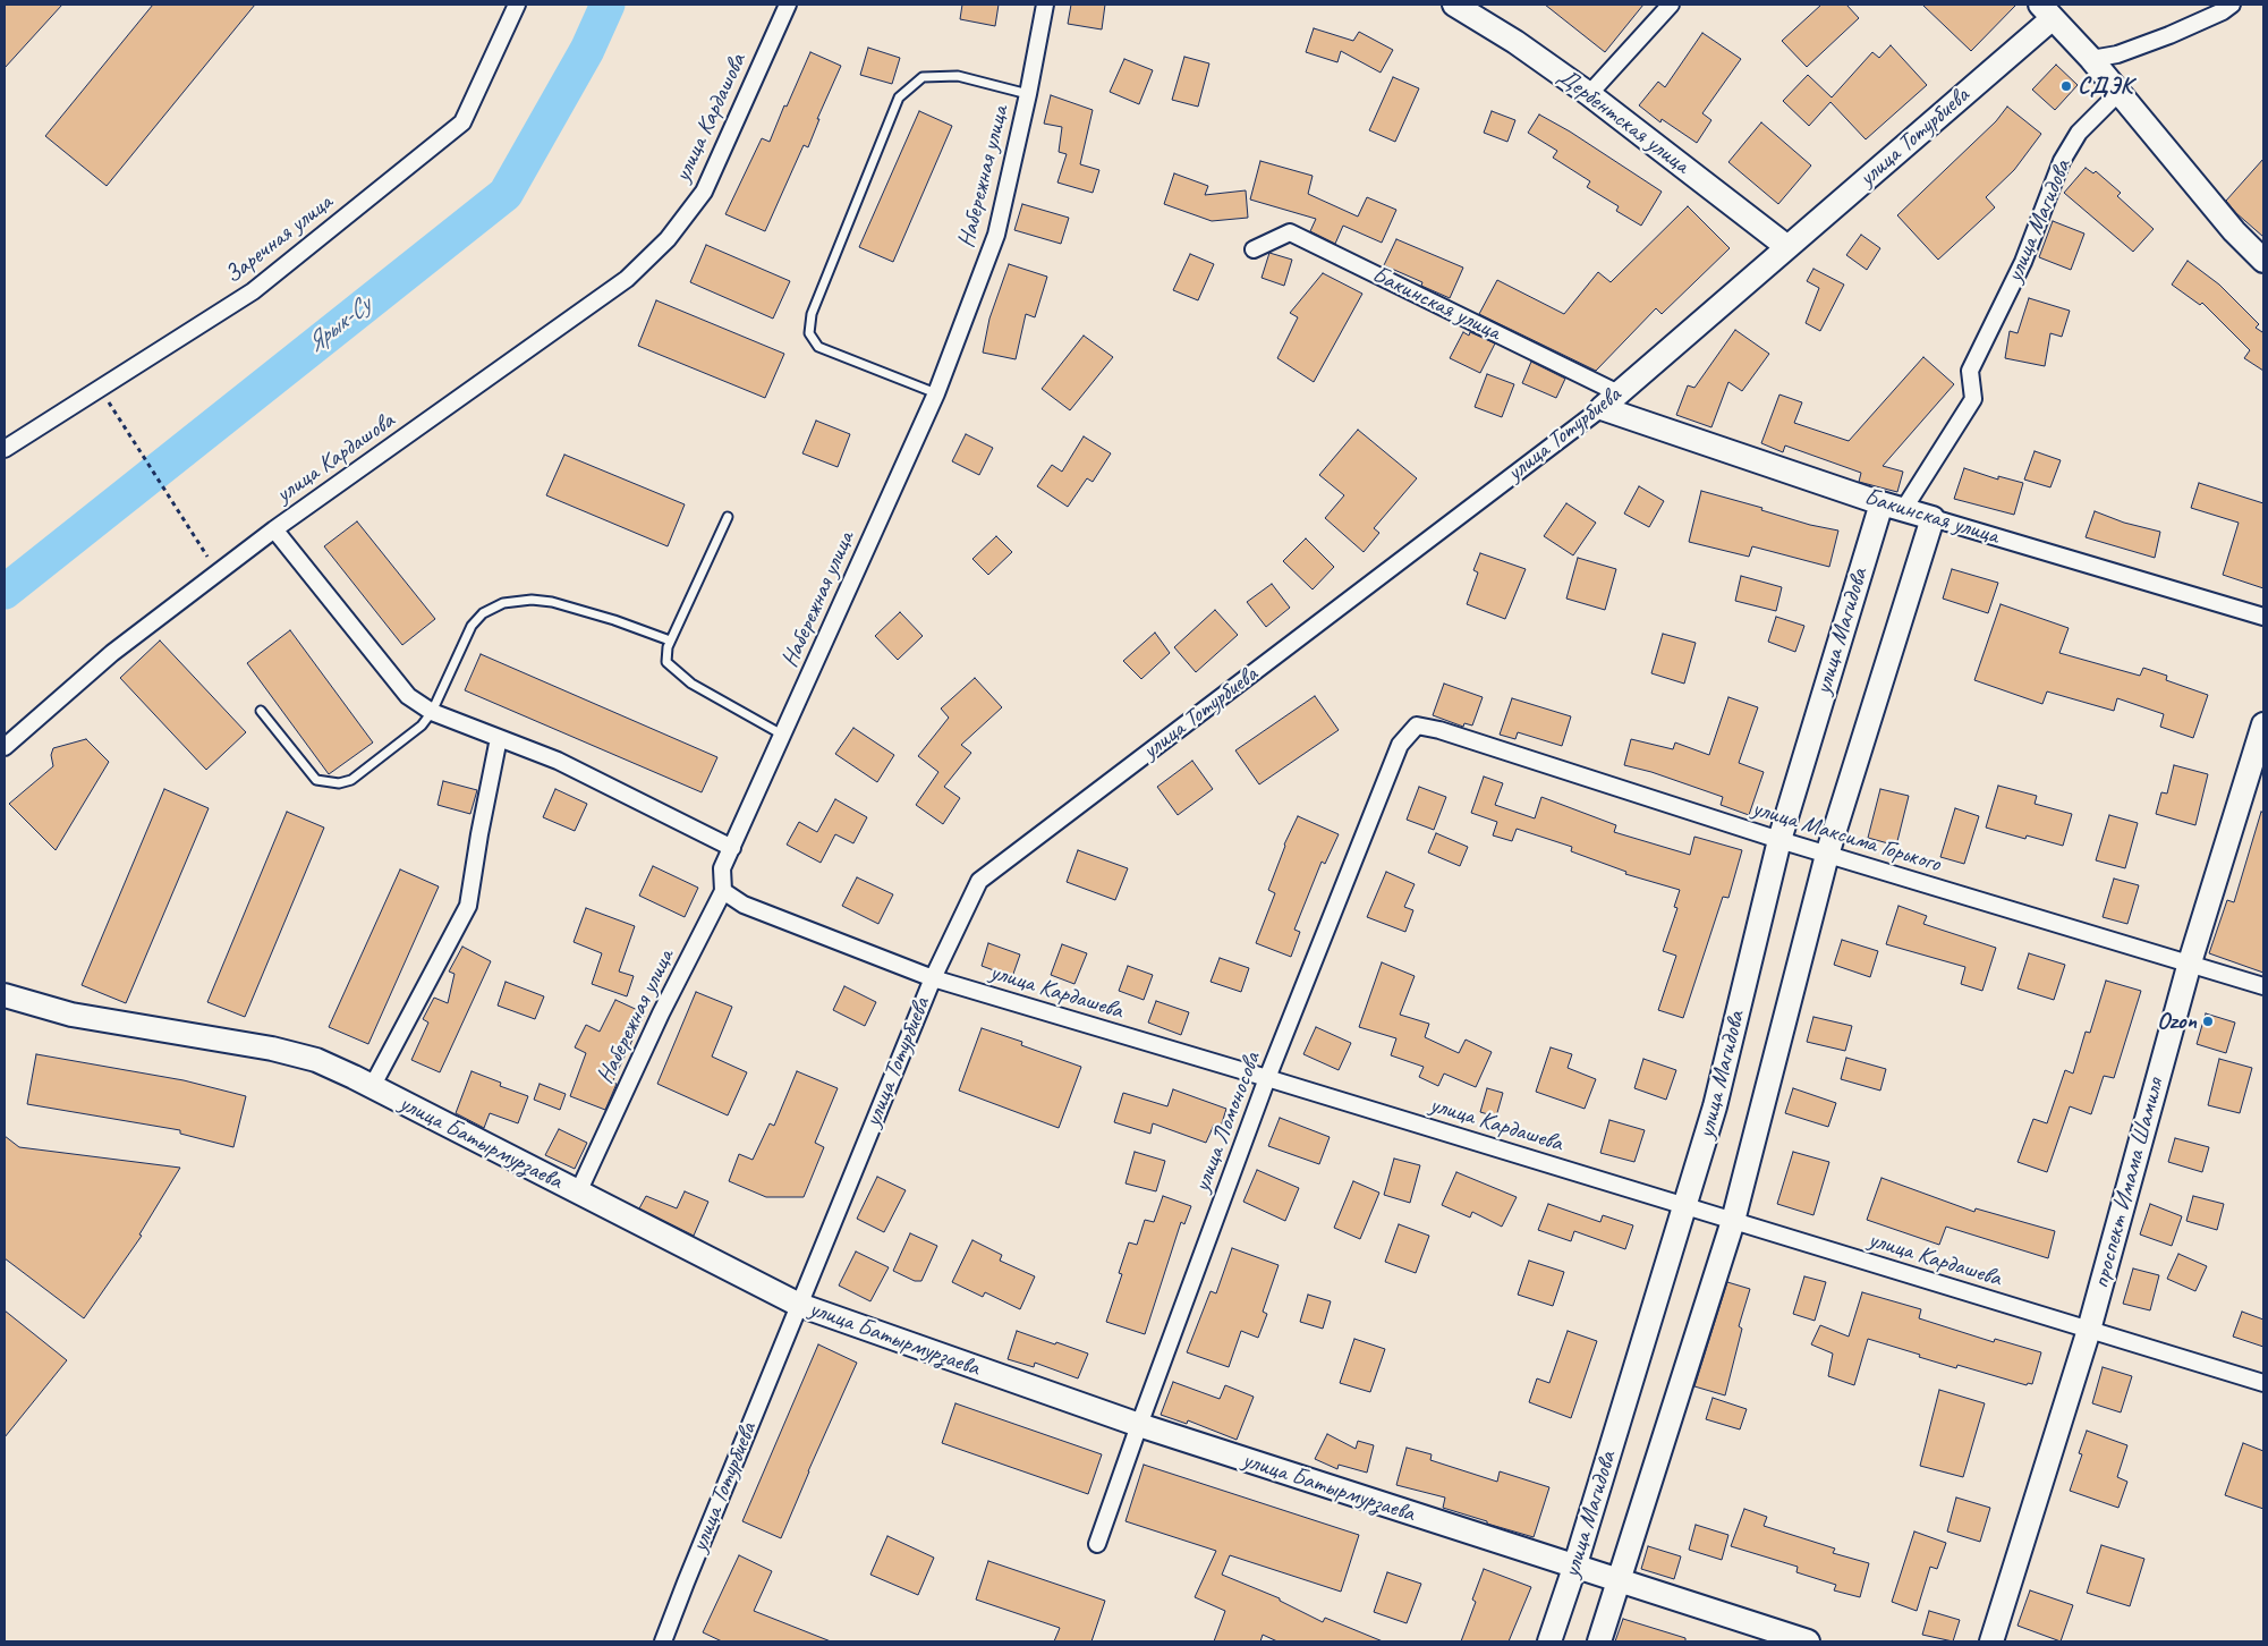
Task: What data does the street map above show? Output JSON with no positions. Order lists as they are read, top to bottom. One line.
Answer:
{"streets":{"main road":["Дербентская улица","улица Тотурбиева","улица Магидова","Бакинская улица","улица Батырмурзаева","проспект Имама Шамиля"],"street":["улица Кардашова","Набережная улица","Заречная улица","улица Максима Горького","улица Кардашева","улица Ломоносова"]},"crossings":[["улица Кардашова","Набережная улица"],["Дербентская улица","улица Тотурбиева"],["улица Тотурбиева","Бакинская улица"],["улица Тотурбиева","улица Кардашева"],["улица Тотурбиева","улица Батырмурзаева"],["Набережная улица","улица Кардашева"],["Набережная улица","улица Батырмурзаева"],["улица Магидова","Бакинская улица"],["улица Магидова","улица Максима Горького"],["улица Магидова","улица Кардашева"],["улица Магидова","улица Батырмурзаева"],["улица Максима Горького","улица Ломоносова"],["улица Максима Горького","проспект Имама Шамиля"],["улица Кардашева","улица Ломоносова"],["улица Кардашева","проспект Имама Шамиля"],["улица Ломоносова","улица Батырмурзаева"]],"water":["Ярык-Су"],"places":["СДЭК","Ozon"]}
